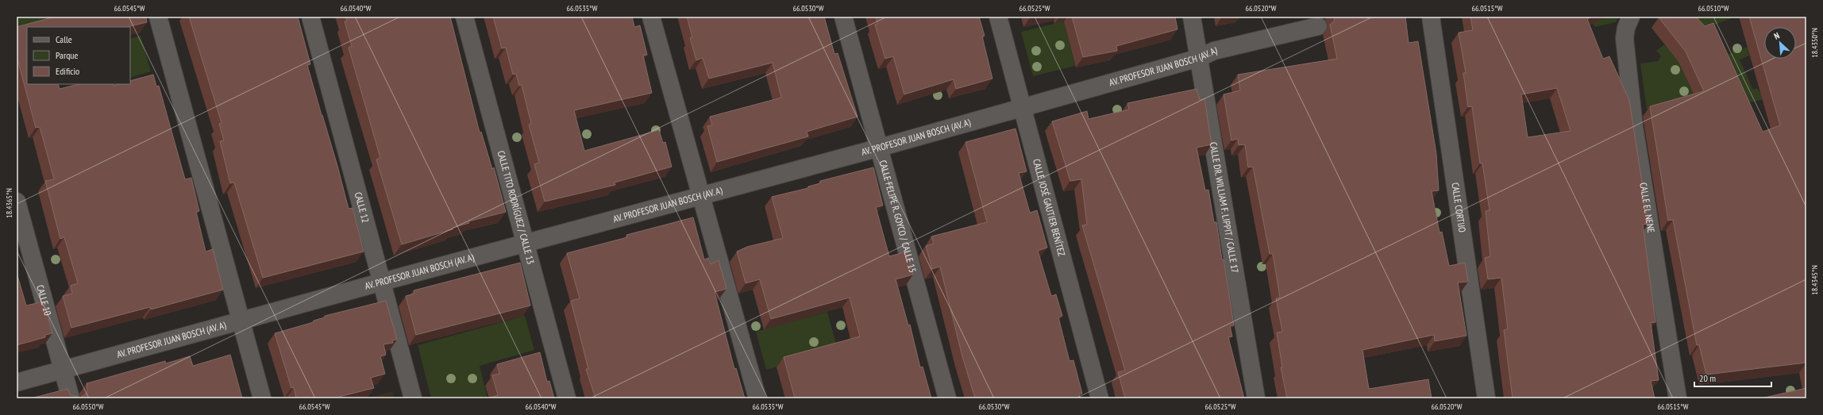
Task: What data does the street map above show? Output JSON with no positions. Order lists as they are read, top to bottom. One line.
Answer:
{"streets":{"street":["AV. PROFESOR JUAN BOSCH (AV. A)","CALLE 12","CALLE TITO RODRÍGUEZ / CALLE 13","CALLE JOSÉ GAUTIER BENÍTEZ","CALLE DR. WILLIAM F. LIPPIT / CALLE 17","CALLE CORTIJO","CALLE EL NENE","CALLE FELIPE R. GOYCO / CALLE 15","CALLE 10"]},"crossings":[["AV. PROFESOR JUAN BOSCH (AV. A)","CALLE 12"],["AV. PROFESOR JUAN BOSCH (AV. A)","CALLE TITO RODRÍGUEZ / CALLE 13"],["AV. PROFESOR JUAN BOSCH (AV. A)","CALLE JOSÉ GAUTIER BENÍTEZ"],["AV. PROFESOR JUAN BOSCH (AV. A)","CALLE DR. WILLIAM F. LIPPIT / CALLE 17"],["AV. PROFESOR JUAN BOSCH (AV. A)","CALLE FELIPE R. GOYCO / CALLE 15"],["AV. PROFESOR JUAN BOSCH (AV. A)","CALLE 10"]],"legend":["Calle","Parque","Edificio"],"scale_bar":"20 m","north":"top left","coordinates":["66.0545°W","66.0540°W","66.0535°W","66.0530°W","66.0525°W","66.0520°W","66.0515°W","66.0510°W","18.4350°N","18.4365°N","18.4345°N","66.0550°W"]}
